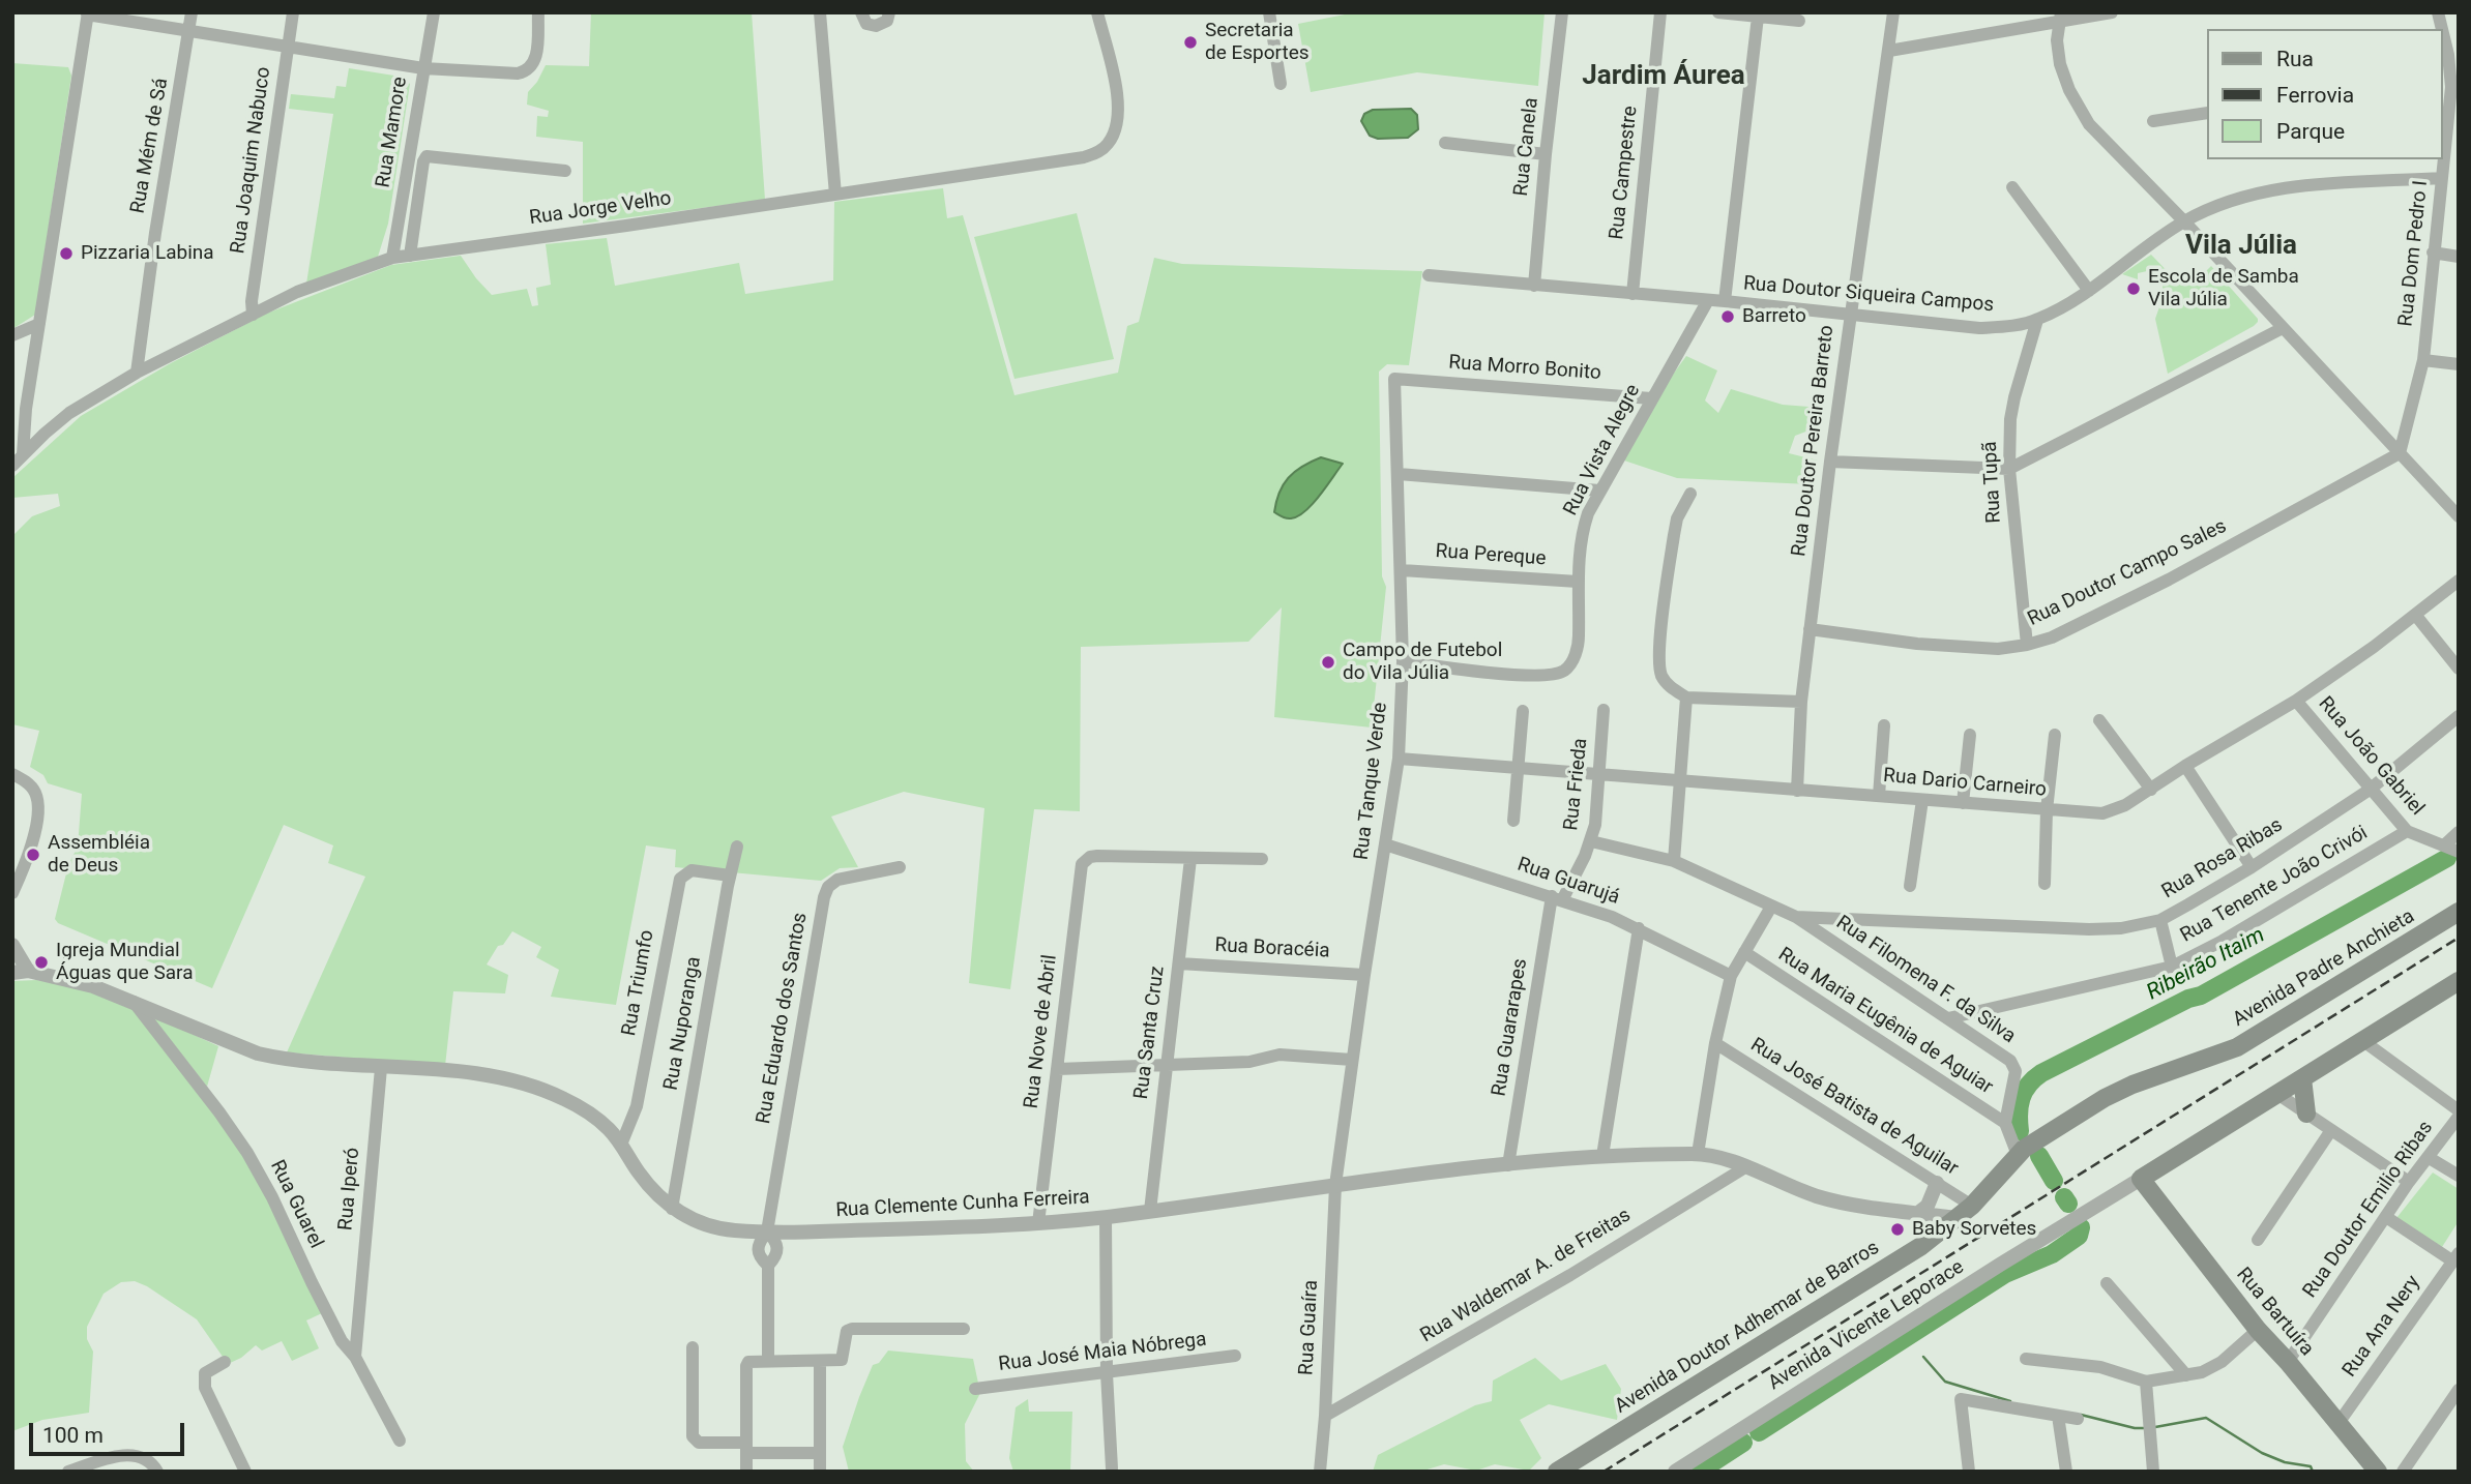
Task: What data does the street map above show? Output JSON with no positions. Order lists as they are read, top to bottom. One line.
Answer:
{"streets":{"main road":["Avenida Padre Anchieta","Rua Bartuíra","Avenida Doutor Adhemar de Barros"],"street":["Rua Mamore","Rua Mém de Sá","Rua Canela","Rua Joaquim Nabuco","Rua Campestre","Rua Jorge Velho","Rua Dom Pedro I","Rua Doutor Siqueira Campos","Rua Morro Bonito","Rua Doutor Pereira Barreto","Rua Vista Alegre","Rua Tupã","Rua Pereque","Rua Doutor Campo Sales","Rua João Gabriel","Rua Tanque Verde","Rua Dario Carneiro","Rua Frieda","Rua Rosa Ribas","Rua Guarujá","Rua Tenente João Crivói","Rua Boracéia","Rua Filomena F. da Silva","Rua Triumfo","Rua Eduardo dos Santos","Rua Maria Eugênia de Aguiar","Rua Nuporanga","Rua Guararapes","Rua Nove de Abril","Rua Santa Cruz","Rua José Batista de Aguilar","Rua Iperó","Rua Guarel","Rua Clemente Cunha Ferreira","Rua Doutor Emilio Ribas","Rua Waldemar A. de Freitas","Avenida Vicente Leporace","Rua Ana Nery","Rua Guaíra","Rua José Maia Nóbrega"]},"crossings":[["Rua Mamore","Rua Jorge Velho"],["Rua Mém de Sá","Rua Jorge Velho"],["Rua Canela","Rua Doutor Siqueira Campos"],["Rua Joaquim Nabuco","Rua Jorge Velho"],["Rua Campestre","Rua Doutor Siqueira Campos"],["Rua Dom Pedro I","Rua Doutor Siqueira Campos"],["Rua Dom Pedro I","Rua Doutor Campo Sales"],["Rua Doutor Siqueira Campos","Rua Doutor Pereira Barreto"],["Rua Doutor Siqueira Campos","Rua Vista Alegre"],["Rua Doutor Siqueira Campos","Rua Tupã"],["Rua Morro Bonito","Rua Vista Alegre"],["Rua Morro Bonito","Rua Tanque Verde"],["Rua Doutor Pereira Barreto","Rua Doutor Campo Sales"],["Rua Doutor Pereira Barreto","Rua Dario Carneiro"],["Rua Vista Alegre","Rua Pereque"],["Rua Vista Alegre","Rua Tanque Verde"],["Rua Tupã","Rua Doutor Campo Sales"],["Rua Pereque","Rua Tanque Verde"],["Rua João Gabriel","Rua Dario Carneiro"],["Rua João Gabriel","Rua Rosa Ribas"],["Rua João Gabriel","Rua Tenente João Crivói"],["Rua Tanque Verde","Rua Dario Carneiro"],["Rua Tanque Verde","Rua Guarujá"],["Rua Tanque Verde","Rua Boracéia"],["Rua Tanque Verde","Rua Clemente Cunha Ferreira"],["Rua Tanque Verde","Rua Guaíra"],["Rua Dario Carneiro","Rua Frieda"],["Rua Frieda","Rua Guarujá"],["Rua Frieda","Rua Filomena F. da Silva"],["Rua Frieda","Rua Guararapes"],["Rua Rosa Ribas","Rua Filomena F. da Silva"],["Rua Guarujá","Rua Guararapes"],["Rua Tenente João Crivói","Rua Filomena F. da Silva"],["Rua Boracéia","Rua Santa Cruz"],["Avenida Padre Anchieta","Rua José Batista de Aguilar"],["Avenida Padre Anchieta","Rua Clemente Cunha Ferreira"],["Avenida Padre Anchieta","Avenida Doutor Adhemar de Barros"],["Rua Filomena F. da Silva","Rua Maria Eugênia de Aguiar"],["Rua Triumfo","Rua Nuporanga"],["Rua Triumfo","Rua Clemente Cunha Ferreira"],["Rua Eduardo dos Santos","Rua Clemente Cunha Ferreira"],["Rua Nuporanga","Rua Clemente Cunha Ferreira"],["Rua Guararapes","Rua Clemente Cunha Ferreira"],["Rua Nove de Abril","Rua Santa Cruz"],["Rua Nove de Abril","Rua Clemente Cunha Ferreira"],["Rua Santa Cruz","Rua Clemente Cunha Ferreira"],["Rua Iperó","Rua Guarel"],["Rua Iperó","Rua Clemente Cunha Ferreira"],["Rua Guarel","Rua Clemente Cunha Ferreira"],["Rua Clemente Cunha Ferreira","Rua Waldemar A. de Freitas"],["Rua Clemente Cunha Ferreira","Rua Guaíra"],["Rua Clemente Cunha Ferreira","Avenida Doutor Adhemar de Barros"],["Rua Doutor Emilio Ribas","Rua Bartuíra"],["Rua Waldemar A. de Freitas","Rua Guaíra"],["Rua Bartuíra","Avenida Vicente Leporace"],["Rua Bartuíra","Rua Ana Nery"]],"districts":["Jardim Áurea","Vila Júlia"],"water":["Ribeirão Itaim"],"places":["Secretaria de Esportes","Pizzaria Labina","Escola de Samba Vila Júlia","Barreto","Campo de Futebol do Vila Júlia","Assembléia de Deus","Igreja Mundial Águas que Sara","Baby Sorvetes"],"legend":["Rua","Ferrovia","Parque"],"scale_bar":"100 m"}
